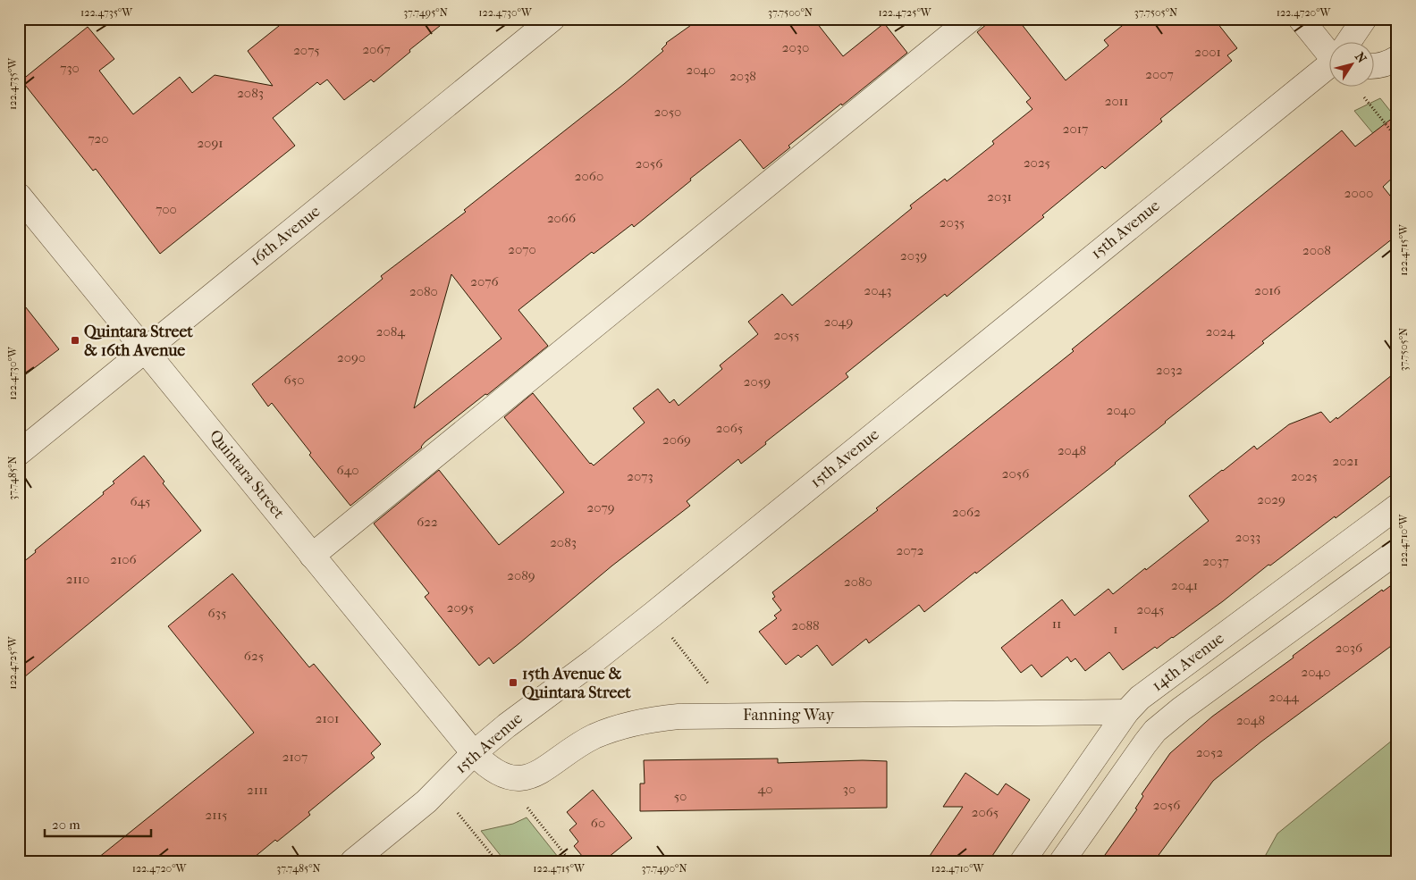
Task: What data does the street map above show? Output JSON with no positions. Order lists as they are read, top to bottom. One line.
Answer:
{"streets":{"street":["15th Avenue","16th Avenue","Quintara Street","14th Avenue","Fanning Way"]},"crossings":[["15th Avenue","Quintara Street"],["16th Avenue","Quintara Street"],["14th Avenue","Fanning Way"]],"places":{"transit":["Quintara Street & 16th Avenue","15th Avenue & Quintara Street"]},"house_numbers":["2030","2067","2075","2001","730","2040","2007","2038","2083","2011","2050","2017","720","2091","2025","2056","2060","2000","2031","700","2066","2035","2070","2008","2039","2076","2043","2016","2080","2049","2084","2024","2055","2090","2032","650","2059","2040","2065","2069","2048","2021","640","2056","2073","2025","2029","645","2079","2062","622","2033","2083","2072","2106","2037","2089","2110","2080","2041","2095","2045","635","11","2088","1","2036","625","2040","2044","2101","2048","2052","2107","40","30","2111","50","2056","2065","2115","60"],"scale_bar":"20 m","north":"top right","coordinates":["122.4735°W","37.7495°N","122.4730°W","37.7500°N","122.4725°W","37.7505°N","122.4720°W","122.4715°W","37.7485°N","122.4710°W","37.7490°N"]}
